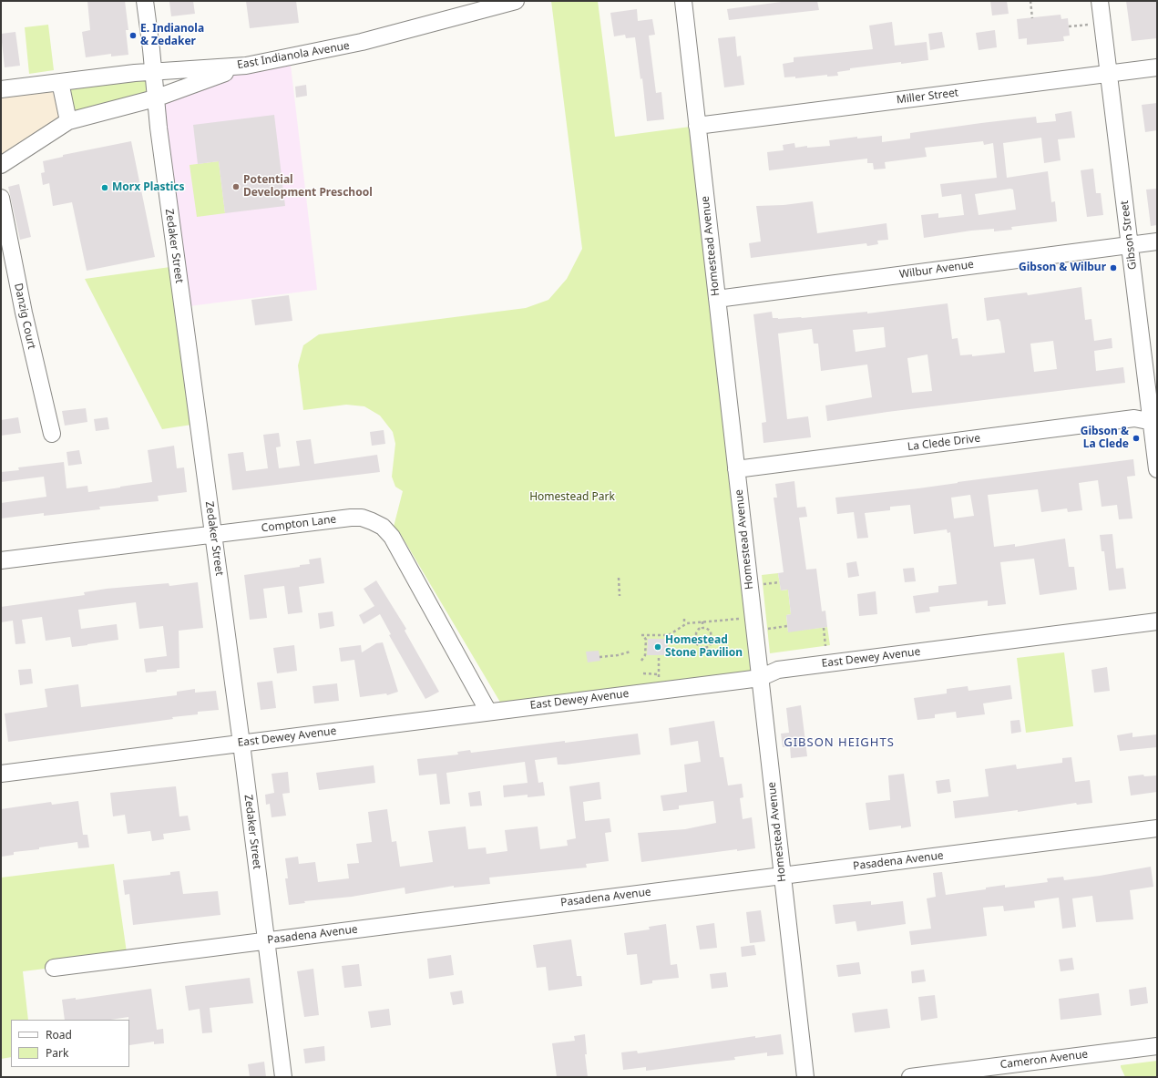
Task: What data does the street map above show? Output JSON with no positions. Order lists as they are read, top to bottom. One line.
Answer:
{"streets":{"street":["East Indianola Avenue","Miller Street","Gibson Street","Zedaker Street","Homestead Avenue","Wilbur Avenue","Danzig Court","La Clede Drive","Compton Lane","East Dewey Avenue","Pasadena Avenue","Cameron Avenue"]},"crossings":[["East Indianola Avenue","Zedaker Street"],["Miller Street","Gibson Street"],["Miller Street","Homestead Avenue"],["Gibson Street","Wilbur Avenue"],["Gibson Street","La Clede Drive"],["Zedaker Street","Compton Lane"],["Zedaker Street","East Dewey Avenue"],["Zedaker Street","Pasadena Avenue"],["Homestead Avenue","Wilbur Avenue"],["Homestead Avenue","La Clede Drive"],["Homestead Avenue","East Dewey Avenue"],["Homestead Avenue","Pasadena Avenue"],["Compton Lane","East Dewey Avenue"]],"districts":["GIBSON HEIGHTS"],"parks":["Homestead Park"],"places":["E. Indianola & Zedaker","Potential Development Preschool","Morx Plastics","Gibson & Wilbur","Gibson & La Clede","Homestead Stone Pavilion"],"legend":["Road","Park"]}
